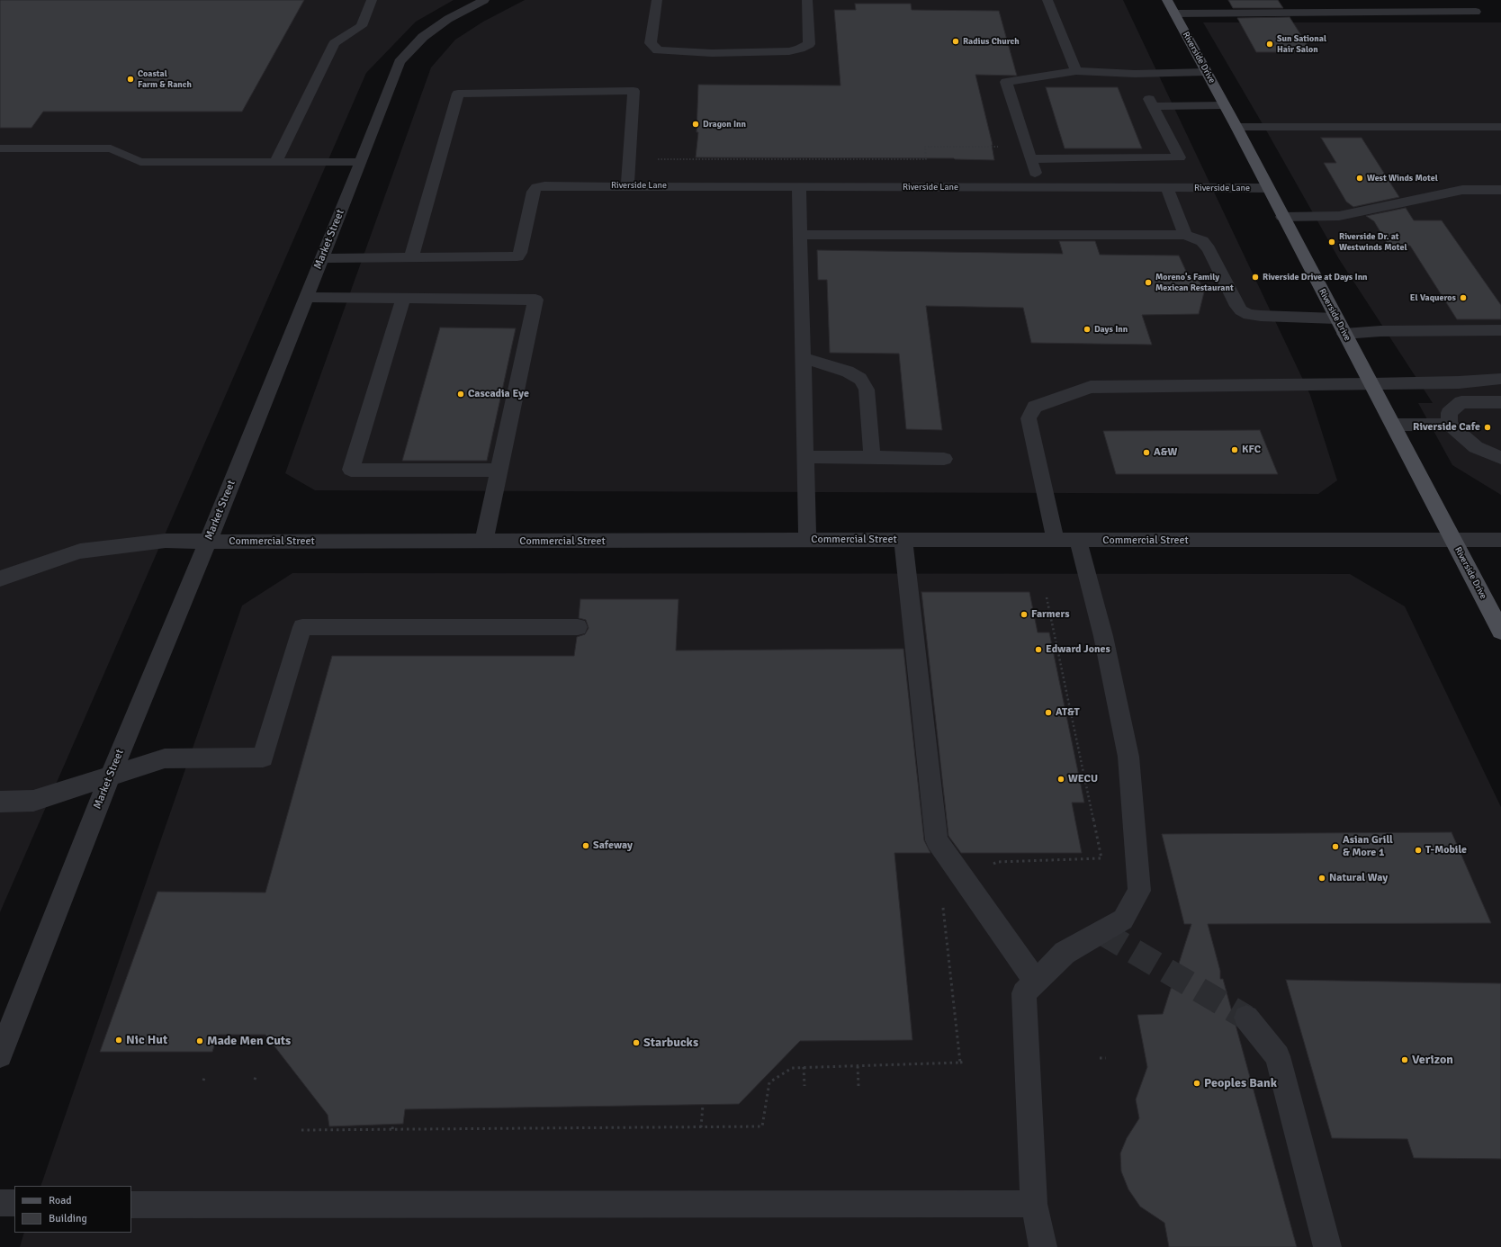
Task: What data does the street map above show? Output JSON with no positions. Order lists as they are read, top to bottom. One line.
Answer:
{"streets":{"main road":["Riverside Drive"],"street":["Riverside Lane","Market Street","Commercial Street"]},"crossings":[["Riverside Drive","Riverside Lane"],["Riverside Drive","Commercial Street"],["Market Street","Commercial Street"]],"places":["Radius Church","Sun Sational Hair Salon","Coastal Farm & Ranch","Dragon Inn","West Winds Motel","Riverside Dr. at Westwinds Motel","Riverside Drive at Days Inn","Moreno's Family Mexican Restaurant","El Vaqueros","Days Inn","Cascadia Eye","Riverside Cafe","KFC","A&W","Farmers","Edward Jones","AT&T","WECU","Safeway","Asian Grill & More 1","T-Mobile","Natural Way","Nic Hut","Made Men Cuts","Starbucks","Verizon","Peoples Bank"],"legend":["Road","Building"]}
